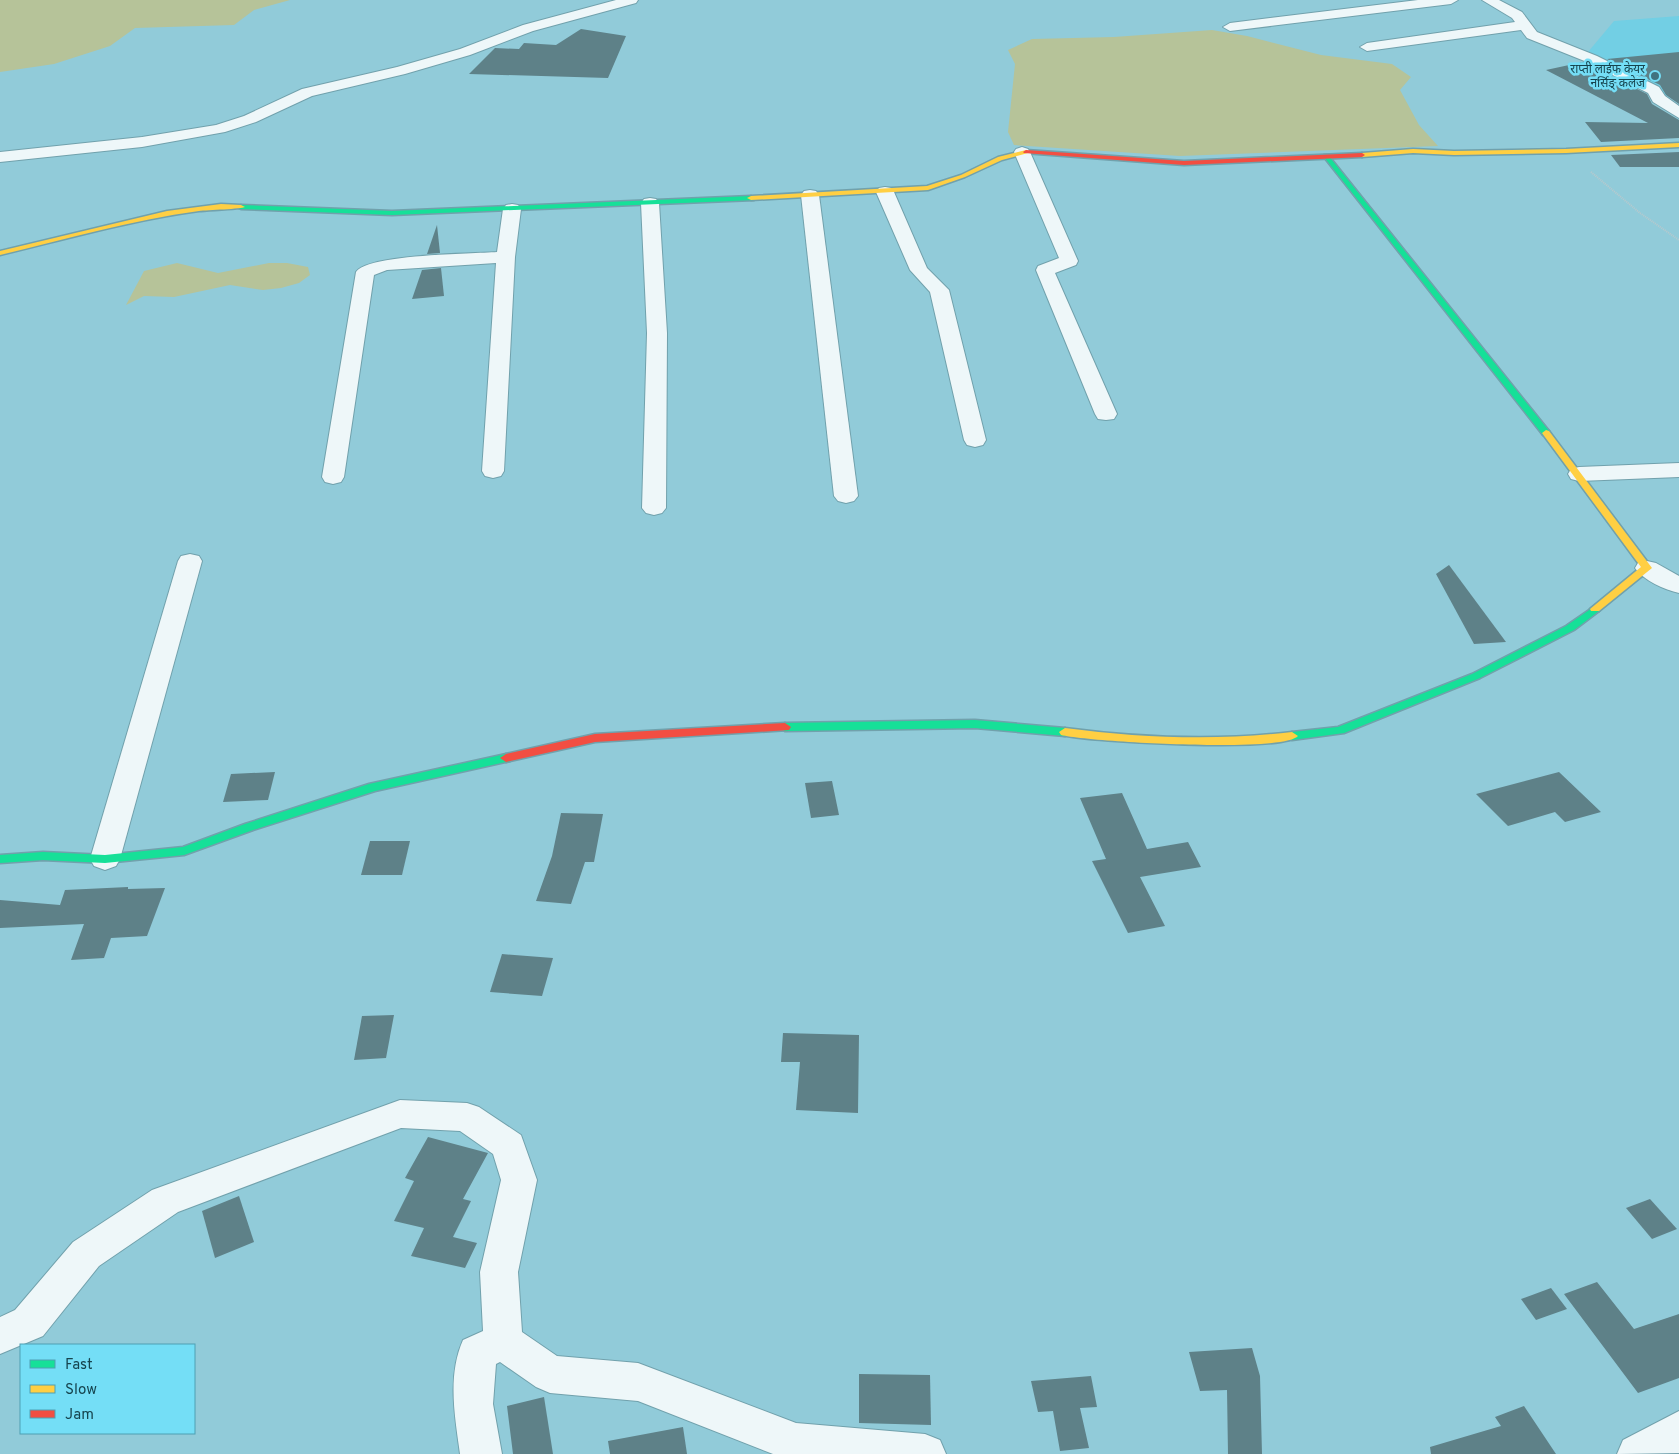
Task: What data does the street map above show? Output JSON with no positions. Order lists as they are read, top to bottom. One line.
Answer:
{"places":["राप्ती लाईफ केयर नर्सिङ् कलेज"],"legend":["Fast","Slow","Jam"]}
